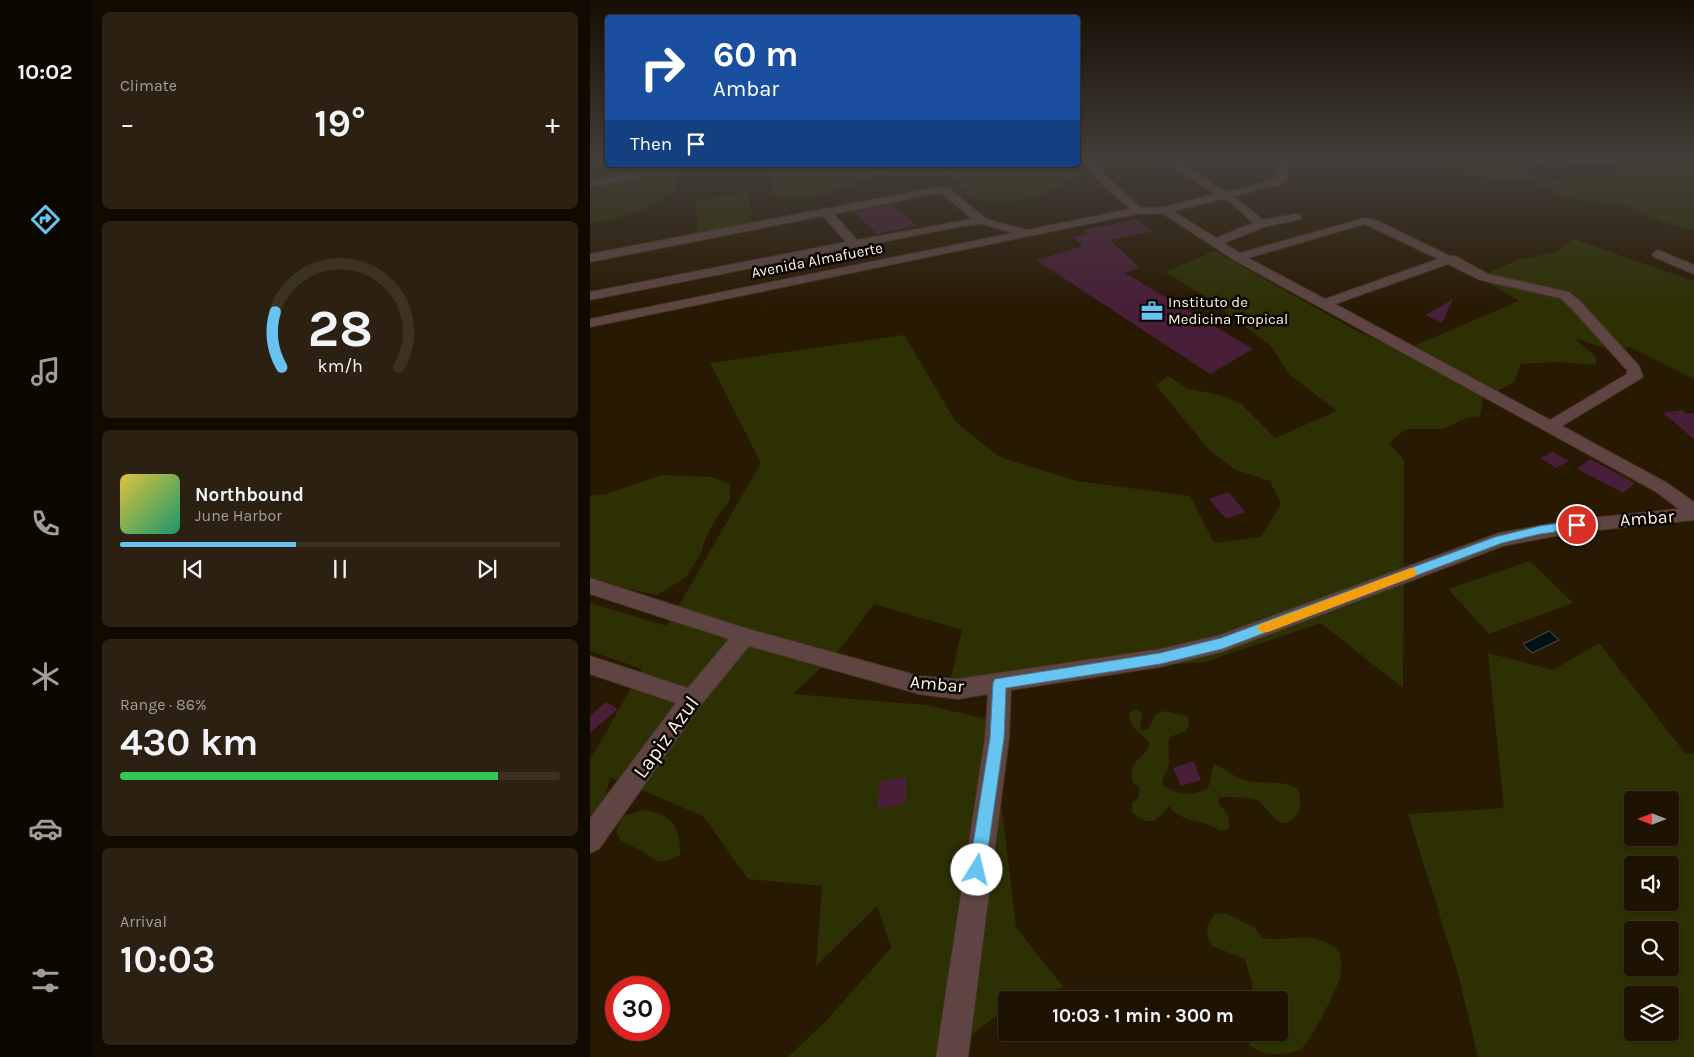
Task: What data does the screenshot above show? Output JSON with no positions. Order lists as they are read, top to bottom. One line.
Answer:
{"streets":{"street":["Avenida Almafuerte","Ambar","Lapiz Azul"]},"crossings":[["Ambar","Lapiz Azul"]],"places":{"office":["Instituto de Medicina Tropical"]},"north":"left","page":{"tabs":"10:02","tile":["Climate",["Range · 86%","430 km"],["Arrival","10:03"]],"turn":["60 m","Ambar"],"heat":["−","19°","+"],"then":"Then","song":["Northbound","June Harbor"],"limit":"30","trip":"10:03 · 1 min · 300 m","gauge":["28","km/h"]}}
